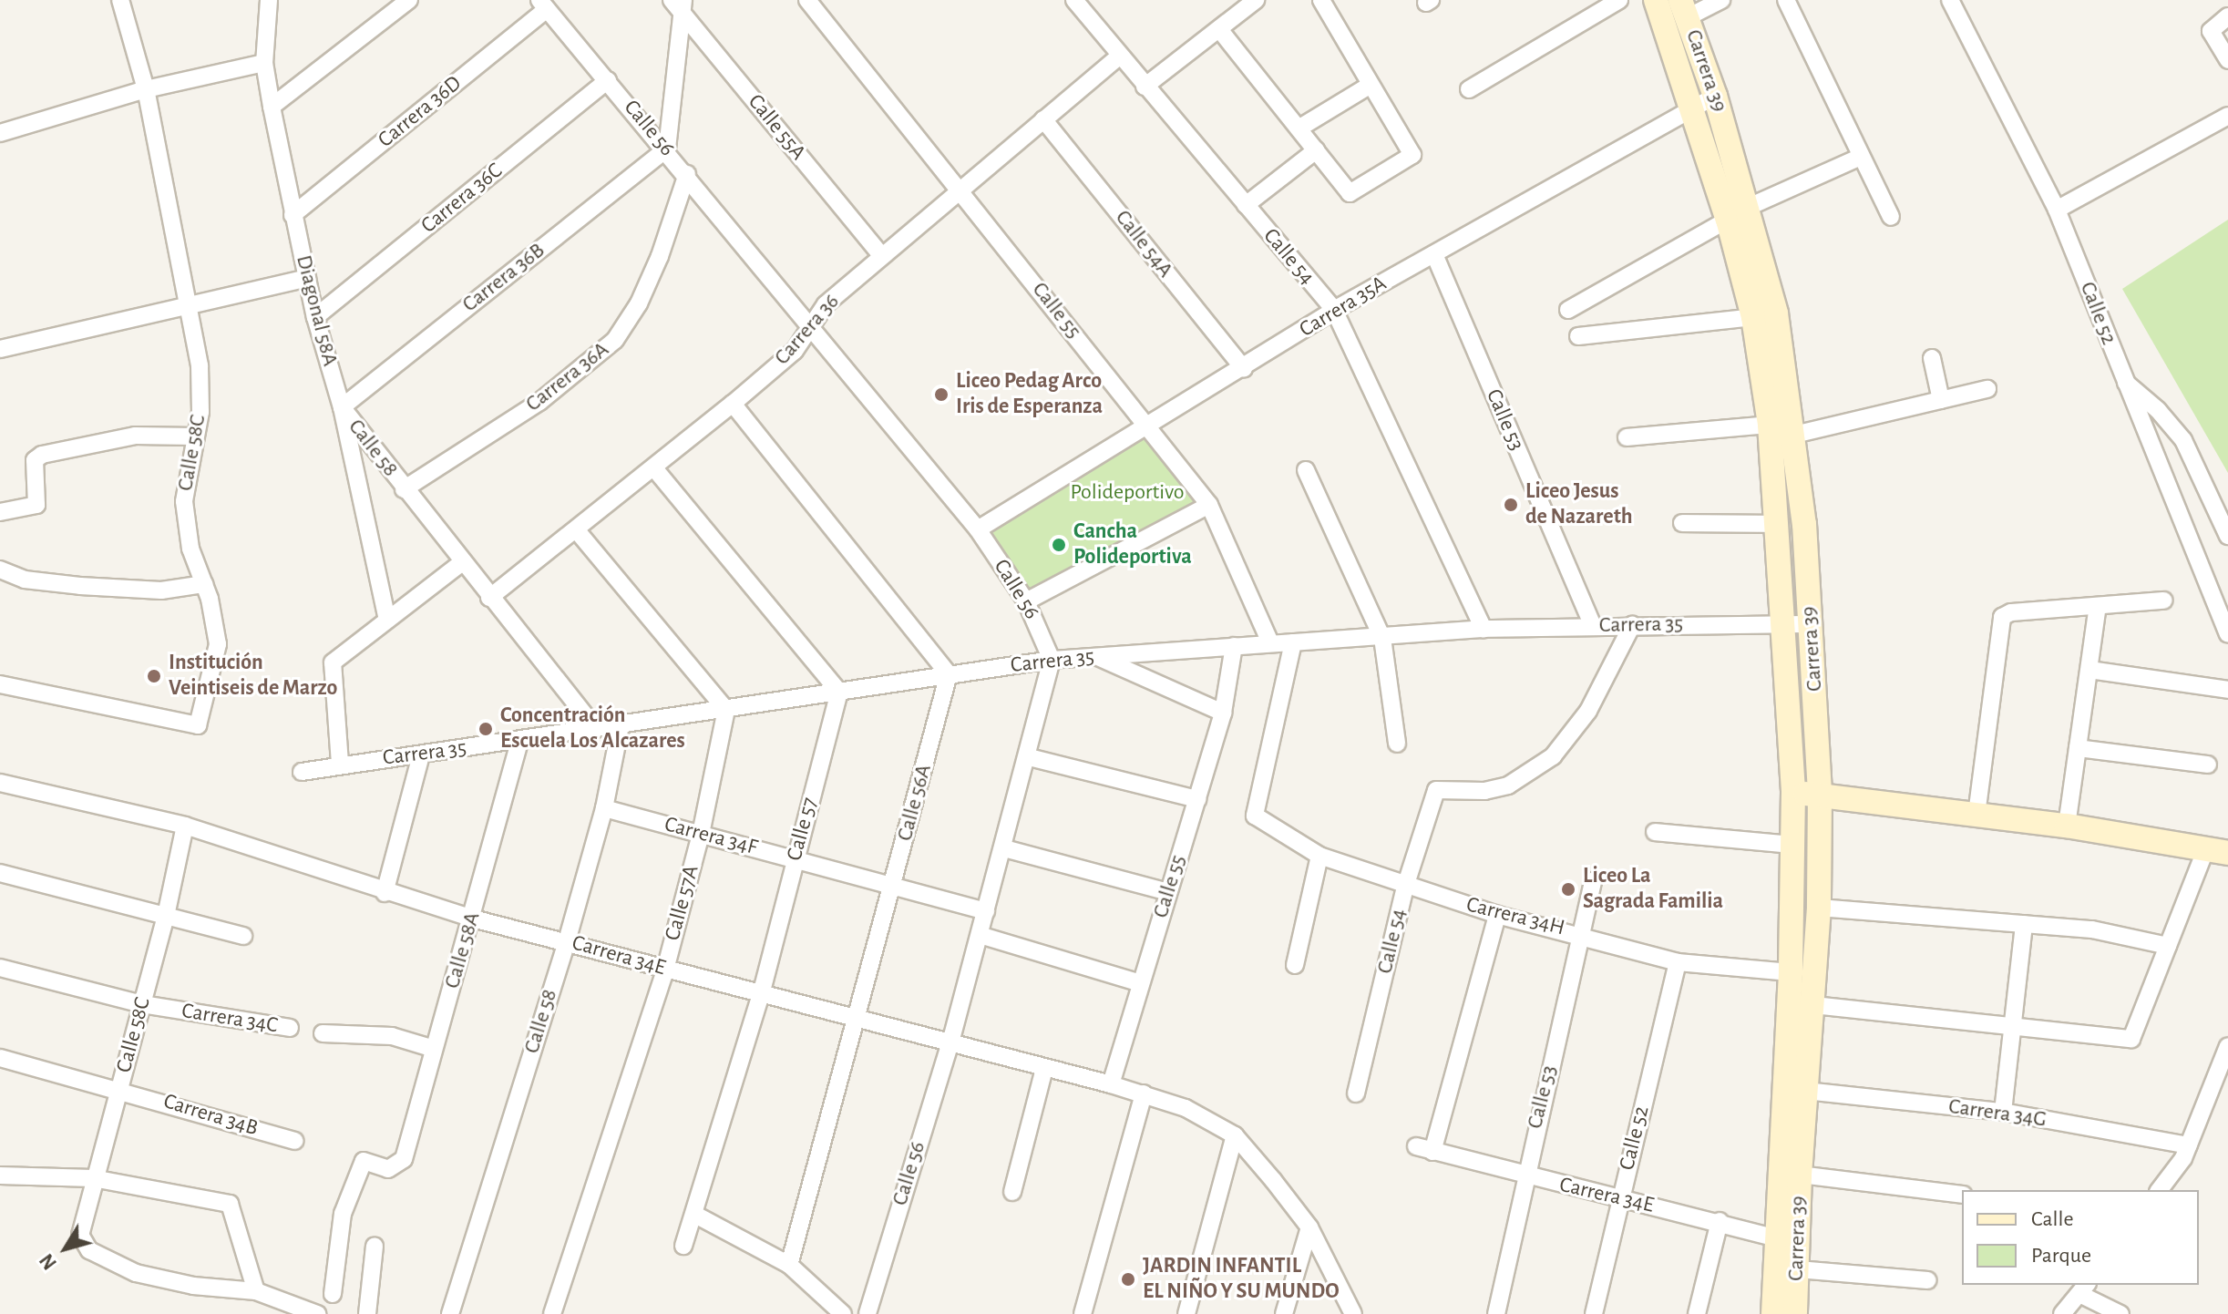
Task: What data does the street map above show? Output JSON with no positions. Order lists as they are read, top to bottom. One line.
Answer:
{"streets":{"main road":["Carrera 39"],"street":["Carrera 36D","Calle 55A","Calle 56","Carrera 36C","Calle 54A","Calle 54","Carrera 36B","Carrera 35A","Diagonal 58A","Calle 55","Calle 52","Carrera 36","Carrera 36A","Calle 53","Calle 58","Calle 58C","Carrera 35","Calle 56A","Calle 57","Carrera 34F","Calle 57A","Carrera 34H","Calle 58A","Carrera 34E","Carrera 34C","Carrera 34G","Carrera 34B"]},"crossings":[["Carrera 39","Carrera 35A"],["Carrera 39","Carrera 35"],["Carrera 39","Carrera 34H"],["Carrera 39","Carrera 34E"],["Carrera 39","Carrera 34G"],["Carrera 36D","Calle 56"],["Carrera 36D","Diagonal 58A"],["Calle 55A","Carrera 36"],["Calle 56","Carrera 36C"],["Calle 56","Carrera 36B"],["Calle 56","Carrera 35A"],["Calle 56","Carrera 36"],["Calle 56","Carrera 36A"],["Calle 56","Carrera 35"],["Calle 56","Carrera 34F"],["Calle 56","Carrera 34E"],["Carrera 36C","Diagonal 58A"],["Calle 54A","Carrera 35A"],["Calle 54A","Carrera 36"],["Calle 54","Carrera 35A"],["Calle 54","Carrera 36"],["Calle 54","Carrera 35"],["Calle 54","Carrera 34H"],["Carrera 36B","Diagonal 58A"],["Carrera 36B","Calle 58"],["Carrera 35A","Calle 55"],["Carrera 35A","Calle 53"],["Diagonal 58A","Calle 58"],["Calle 55","Carrera 36"],["Calle 55","Carrera 35"],["Calle 55","Carrera 34E"],["Calle 52","Carrera 34H"],["Calle 52","Carrera 34E"],["Carrera 36","Calle 58"],["Carrera 36A","Calle 58"],["Calle 53","Carrera 35"],["Calle 53","Carrera 34H"],["Calle 53","Carrera 34E"],["Calle 58","Carrera 35"],["Calle 58","Carrera 34F"],["Calle 58","Carrera 34E"],["Calle 58C","Carrera 34E"],["Calle 58C","Carrera 34C"],["Calle 58C","Carrera 34B"],["Carrera 35","Calle 56A"],["Carrera 35","Calle 57"],["Carrera 35","Calle 57A"],["Carrera 35","Carrera 34H"],["Carrera 35","Calle 58A"],["Calle 56A","Carrera 34F"],["Calle 56A","Carrera 34E"],["Calle 57","Carrera 34F"],["Calle 57","Carrera 34E"],["Carrera 34F","Calle 57A"],["Calle 57A","Carrera 34E"],["Calle 58A","Carrera 34E"]],"parks":["Polideportivo"],"places":["Liceo Pedag Arco Iris de Esperanza","Liceo Jesus de Nazareth","Cancha Polideportiva","Institución Veintiseis de Marzo","Concentración Escuela Los Alcazares","Liceo La Sagrada Familia","JARDIN INFANTIL EL NIÑO Y SU MUNDO"],"legend":["Calle","Parque"],"north":"bottom left"}
